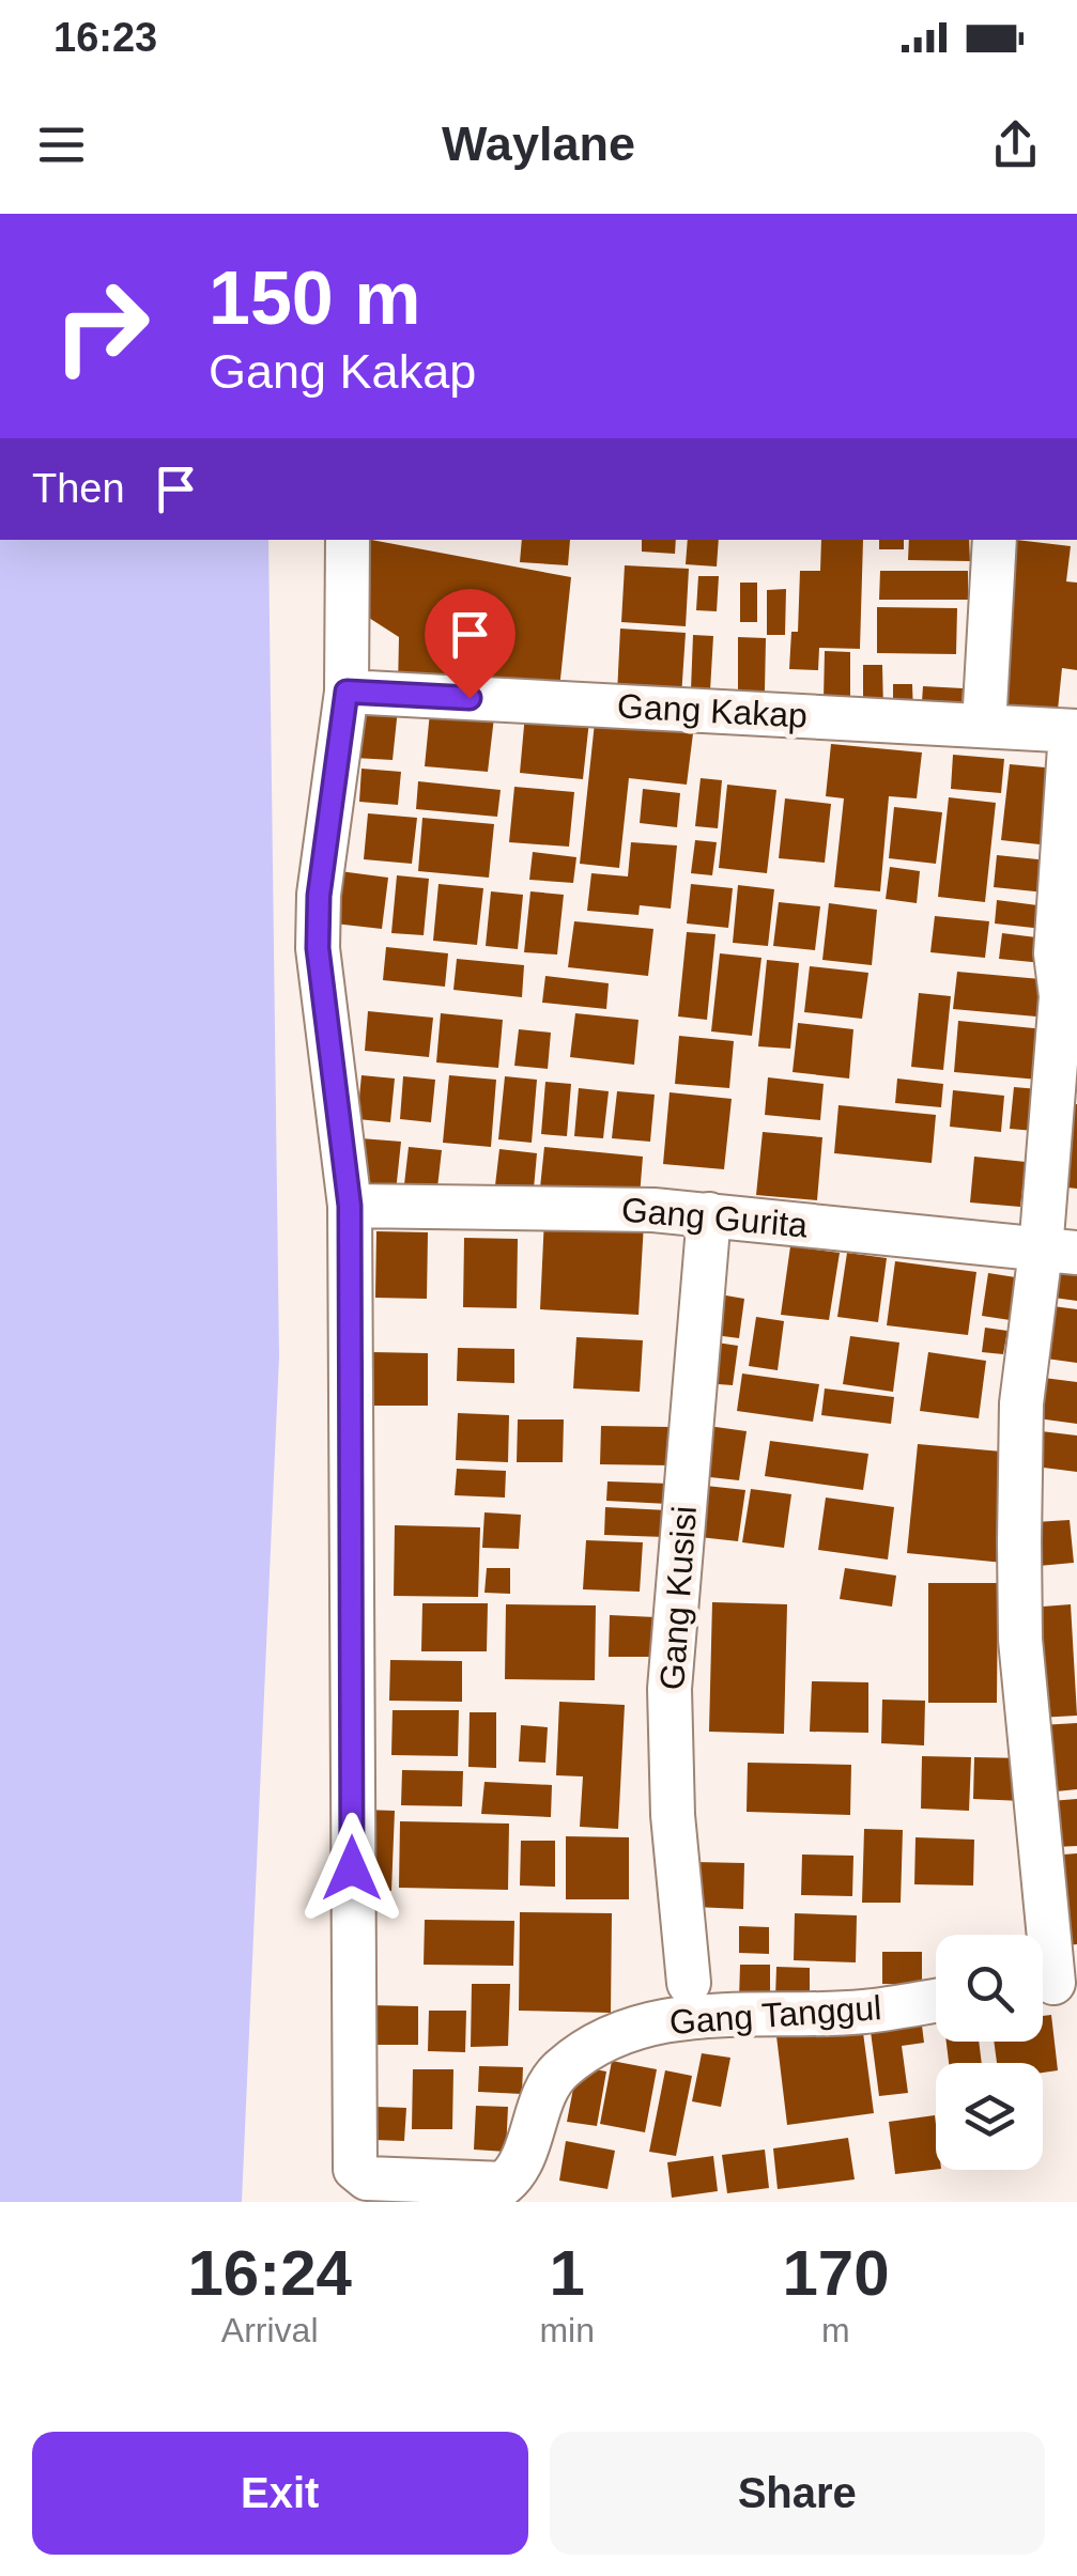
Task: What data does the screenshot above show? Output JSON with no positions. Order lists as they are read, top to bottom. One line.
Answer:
{"streets":{"street":["Gang Kakap","Gang Gurita","Gang Kusisi","Gang Tanggul"]},"crossings":[["Gang Gurita","Gang Kusisi"],["Gang Gurita","Gang Tanggul"]],"page":{"status":"16:23","header":"Waylane","turn":["150 m","Gang Kakap"],"then":"Then","eta":["16:24","Arrival","1","min","170","m"],"buttons":["Exit","Share"]}}
